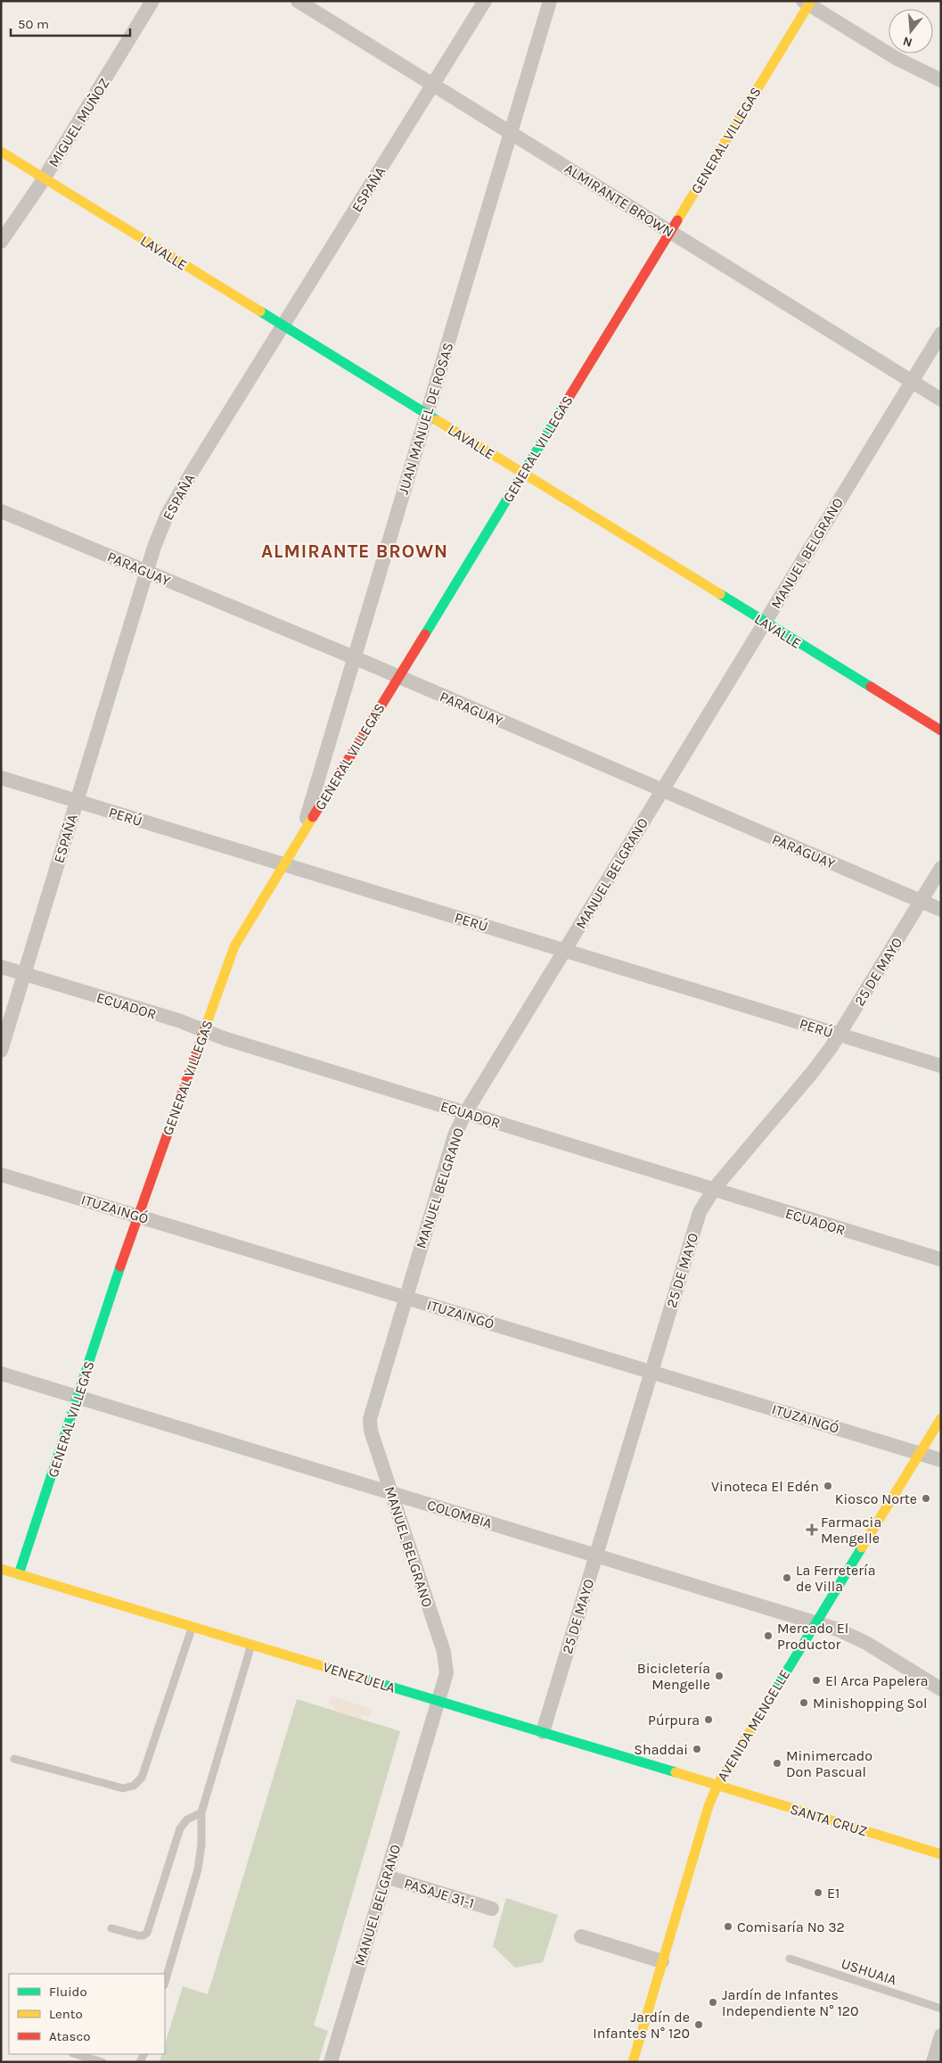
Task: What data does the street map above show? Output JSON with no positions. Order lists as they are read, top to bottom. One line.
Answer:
{"streets":{"street":["MIGUEL MUÑOZ","GENERAL VILLEGAS","ESPAÑA","ALMIRANTE BROWN","LAVALLE","JUAN MANUEL DE ROSAS","MANUEL BELGRANO","PARAGUAY","PERÚ","25 DE MAYO","ECUADOR","ITUZAINGÓ","COLOMBIA","VENEZUELA","AVENIDA MENGELLE","SANTA CRUZ","PASAJE 31-1"],"lane":["USHUAIA"]},"crossings":[["MIGUEL MUÑOZ","LAVALLE"],["GENERAL VILLEGAS","ALMIRANTE BROWN"],["GENERAL VILLEGAS","LAVALLE"],["GENERAL VILLEGAS","JUAN MANUEL DE ROSAS"],["GENERAL VILLEGAS","PARAGUAY"],["GENERAL VILLEGAS","PERÚ"],["GENERAL VILLEGAS","ECUADOR"],["GENERAL VILLEGAS","ITUZAINGÓ"],["GENERAL VILLEGAS","COLOMBIA"],["GENERAL VILLEGAS","VENEZUELA"],["ESPAÑA","ALMIRANTE BROWN"],["ESPAÑA","LAVALLE"],["ESPAÑA","PARAGUAY"],["ESPAÑA","PERÚ"],["ESPAÑA","ECUADOR"],["ALMIRANTE BROWN","JUAN MANUEL DE ROSAS"],["ALMIRANTE BROWN","MANUEL BELGRANO"],["LAVALLE","JUAN MANUEL DE ROSAS"],["LAVALLE","MANUEL BELGRANO"],["JUAN MANUEL DE ROSAS","PARAGUAY"],["MANUEL BELGRANO","PARAGUAY"],["MANUEL BELGRANO","PERÚ"],["MANUEL BELGRANO","ECUADOR"],["MANUEL BELGRANO","ITUZAINGÓ"],["MANUEL BELGRANO","COLOMBIA"],["MANUEL BELGRANO","VENEZUELA"],["MANUEL BELGRANO","PASAJE 31-1"],["PARAGUAY","25 DE MAYO"],["PERÚ","25 DE MAYO"],["25 DE MAYO","ECUADOR"],["25 DE MAYO","ITUZAINGÓ"],["25 DE MAYO","COLOMBIA"],["25 DE MAYO","VENEZUELA"],["ITUZAINGÓ","AVENIDA MENGELLE"],["COLOMBIA","AVENIDA MENGELLE"],["VENEZUELA","AVENIDA MENGELLE"],["VENEZUELA","SANTA CRUZ"],["AVENIDA MENGELLE","SANTA CRUZ"]],"districts":["ALMIRANTE BROWN"],"places":{"other":["Vinoteca El Edén","Kiosco Norte","La Ferretería de Villa","Mercado El Productor","Bicicletería Mengelle","El Arca Papelera","Minishopping Sol","Púrpura","Shaddai","Minimercado Don Pascual","E1","Comisaría Nº 32","Jardín de Infantes Independiente N° 120","Jardín de Infantes N° 120"],"health":["Farmacia Mengelle"]},"legend":["Fluido","Lento","Atasco"],"scale_bar":"50 m","north":"bottom"}
